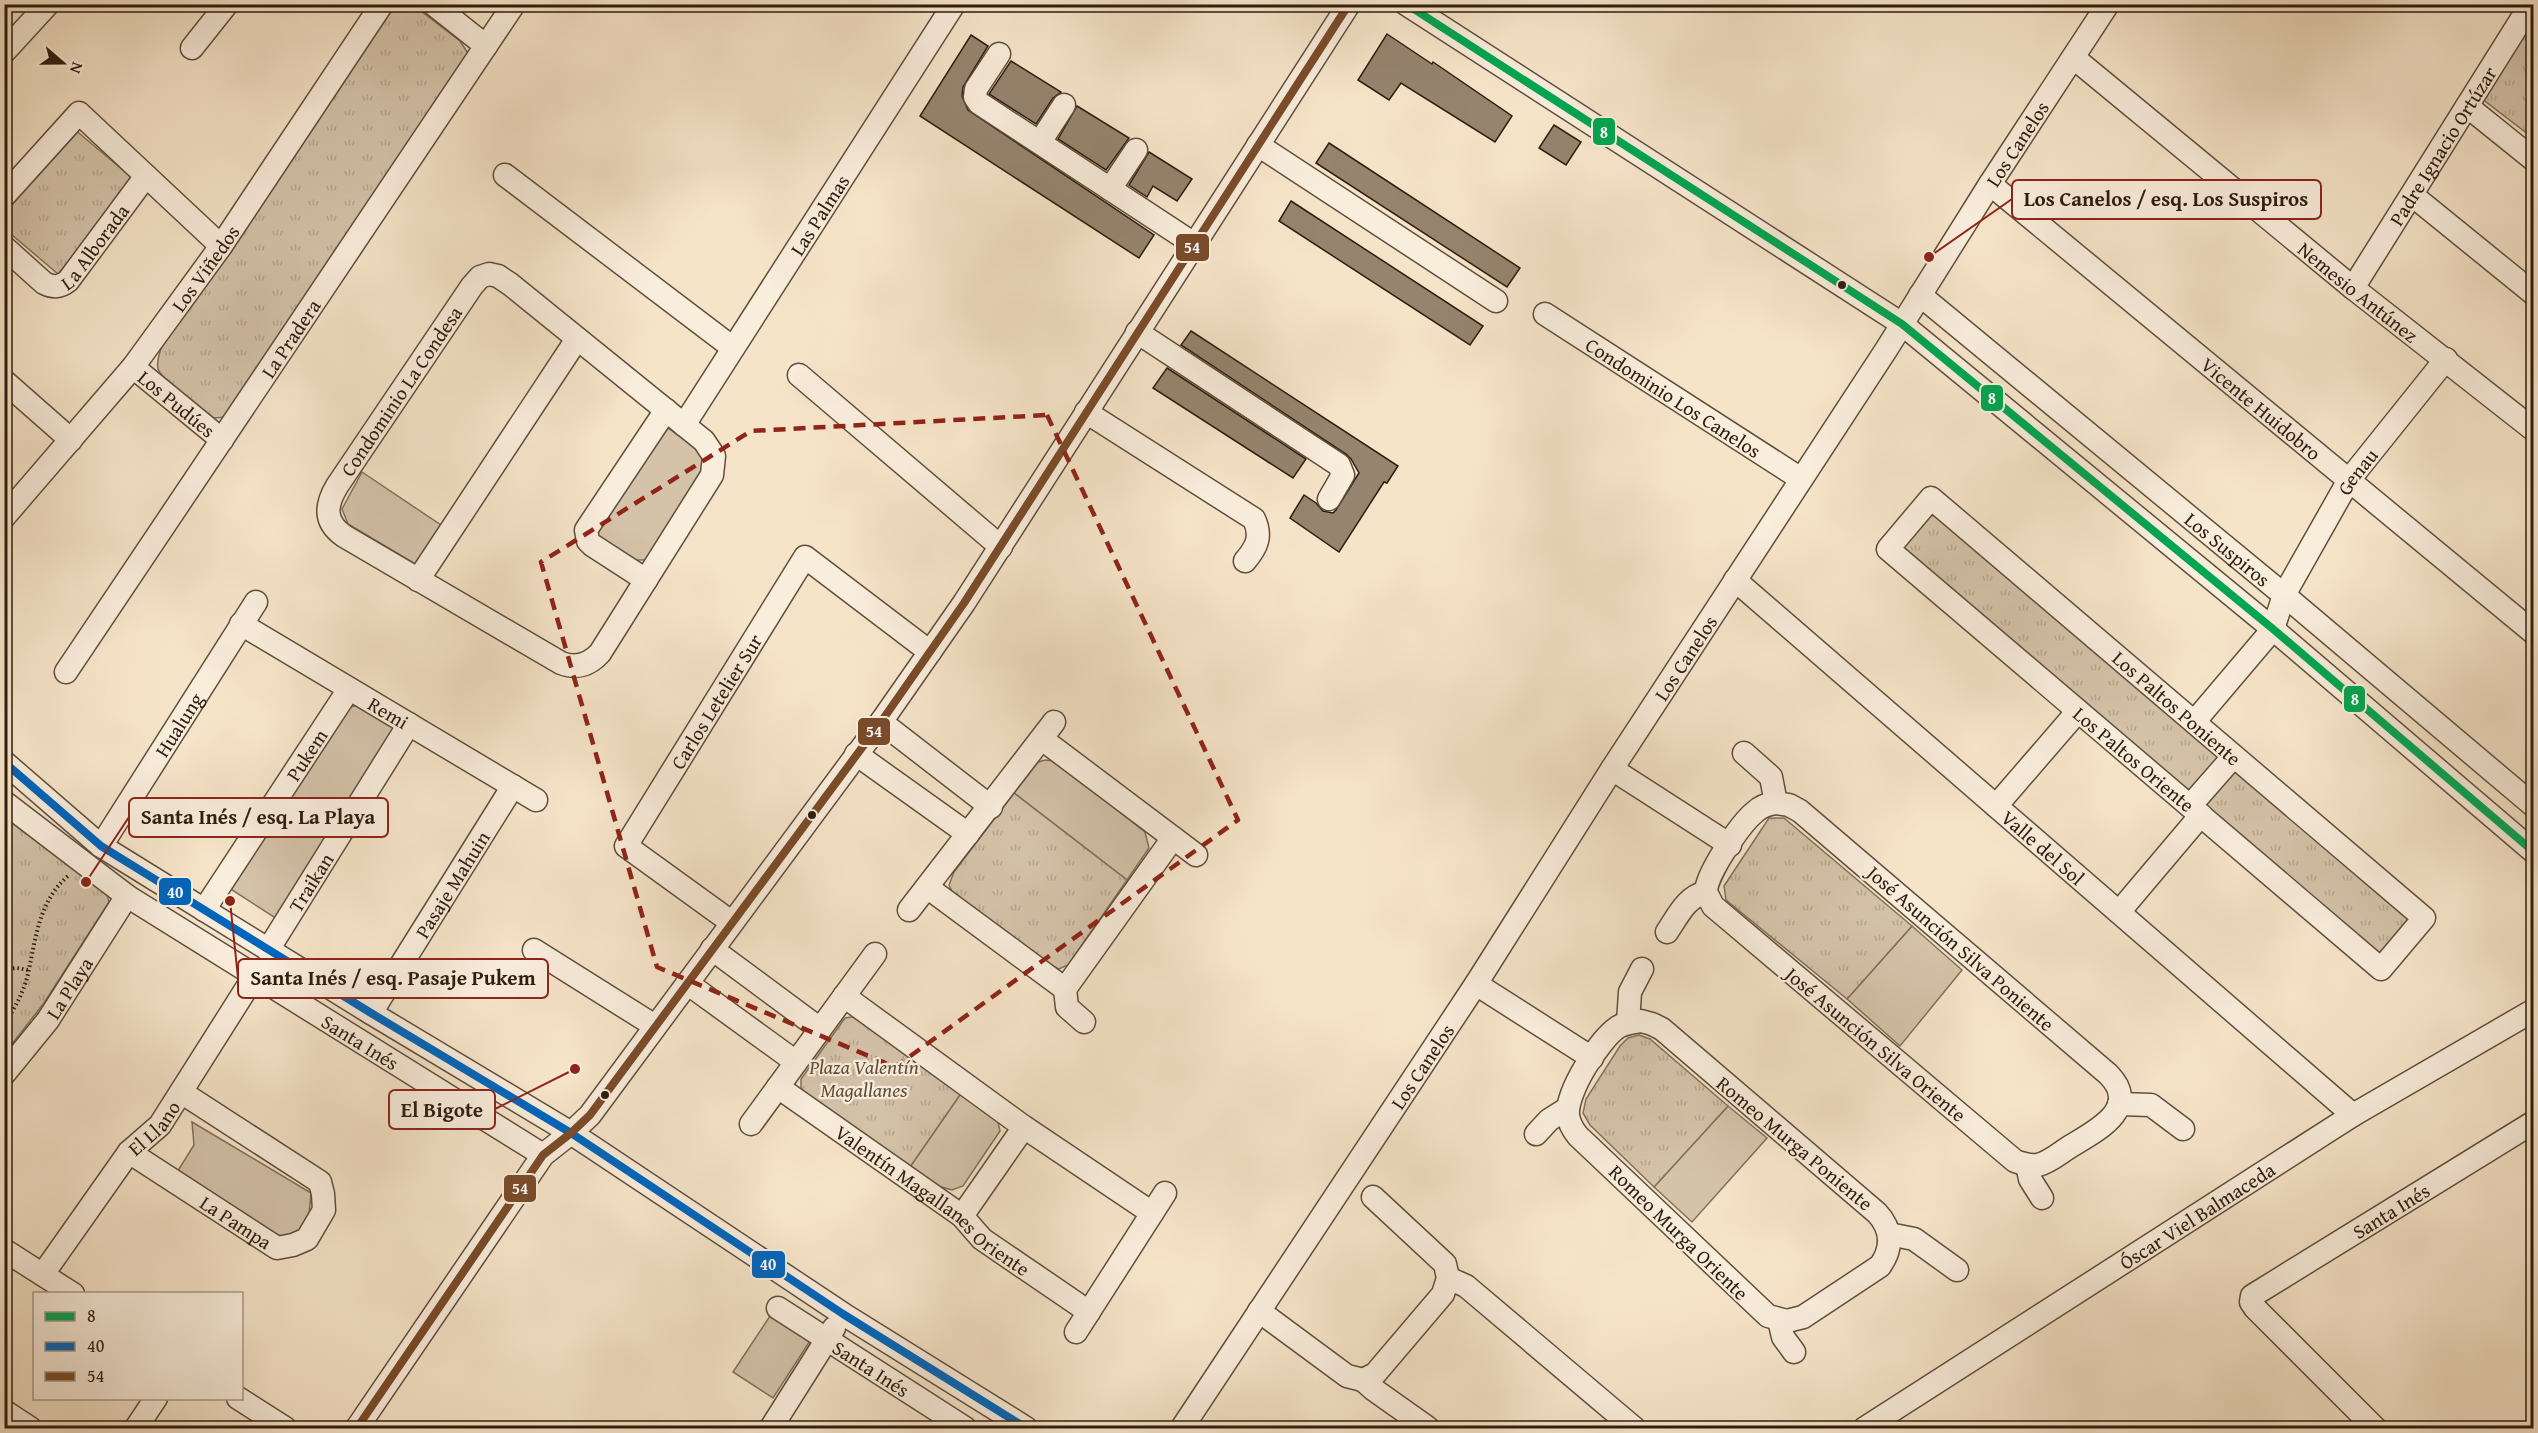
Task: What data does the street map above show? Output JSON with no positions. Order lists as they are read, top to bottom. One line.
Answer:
{"streets":{"street":["Los Canelos","Padre Ignacio Ortúzar","Las Palmas","La Alborada","Los Viñedos","Nemesio Antúnez","La Pradera","Condominio La Condesa","Condominio Los Canelos","Los Pudúes","Vicente Huidobro","Genau","Los Suspiros","Carlos Letelier Sur","Los Paltos Poniente","Remi","Hualung","Pukem","Los Paltos Oriente","Valle del Sol","Traikan","Pasaje Mahuin","José Asunción Silva Poniente","La Playa","Santa Inés","José Asunción Silva Oriente","El Llano","Romeo Murga Poniente","Valentín Magallanes Oriente","Óscar Viel Balmaceda","La Pampa","Romeo Murga Oriente"]},"crossings":[["Los Canelos","Nemesio Antúnez"],["Los Canelos","Condominio Los Canelos"],["Los Canelos","Vicente Huidobro"],["Los Canelos","Los Suspiros"],["Los Canelos","Valle del Sol"],["Padre Ignacio Ortúzar","Nemesio Antúnez"],["Las Palmas","Condominio La Condesa"],["Los Viñedos","Los Pudúes"],["Nemesio Antúnez","Genau"],["La Pradera","Los Pudúes"],["Vicente Huidobro","Genau"],["Genau","Los Suspiros"],["Los Paltos Poniente","Los Paltos Oriente"],["Remi","Hualung"],["Remi","Pukem"],["Remi","Traikan"],["Remi","Pasaje Mahuin"],["Hualung","Santa Inés"],["Pukem","Santa Inés"],["Valle del Sol","Óscar Viel Balmaceda"],["Traikan","Santa Inés"],["Pasaje Mahuin","Santa Inés"],["La Playa","Santa Inés"],["Santa Inés","El Llano"],["El Llano","La Pampa"]],"parks":["Plaza Valentín Magallanes"],"places":["Los Canelos / esq. Los Suspiros","Santa Inés / esq. La Playa","Santa Inés / esq. Pasaje Pukem","El Bigote"],"lines":["transit line 8","transit line 54","transit line 40"],"legend":["8","40","54"],"north":"right"}
